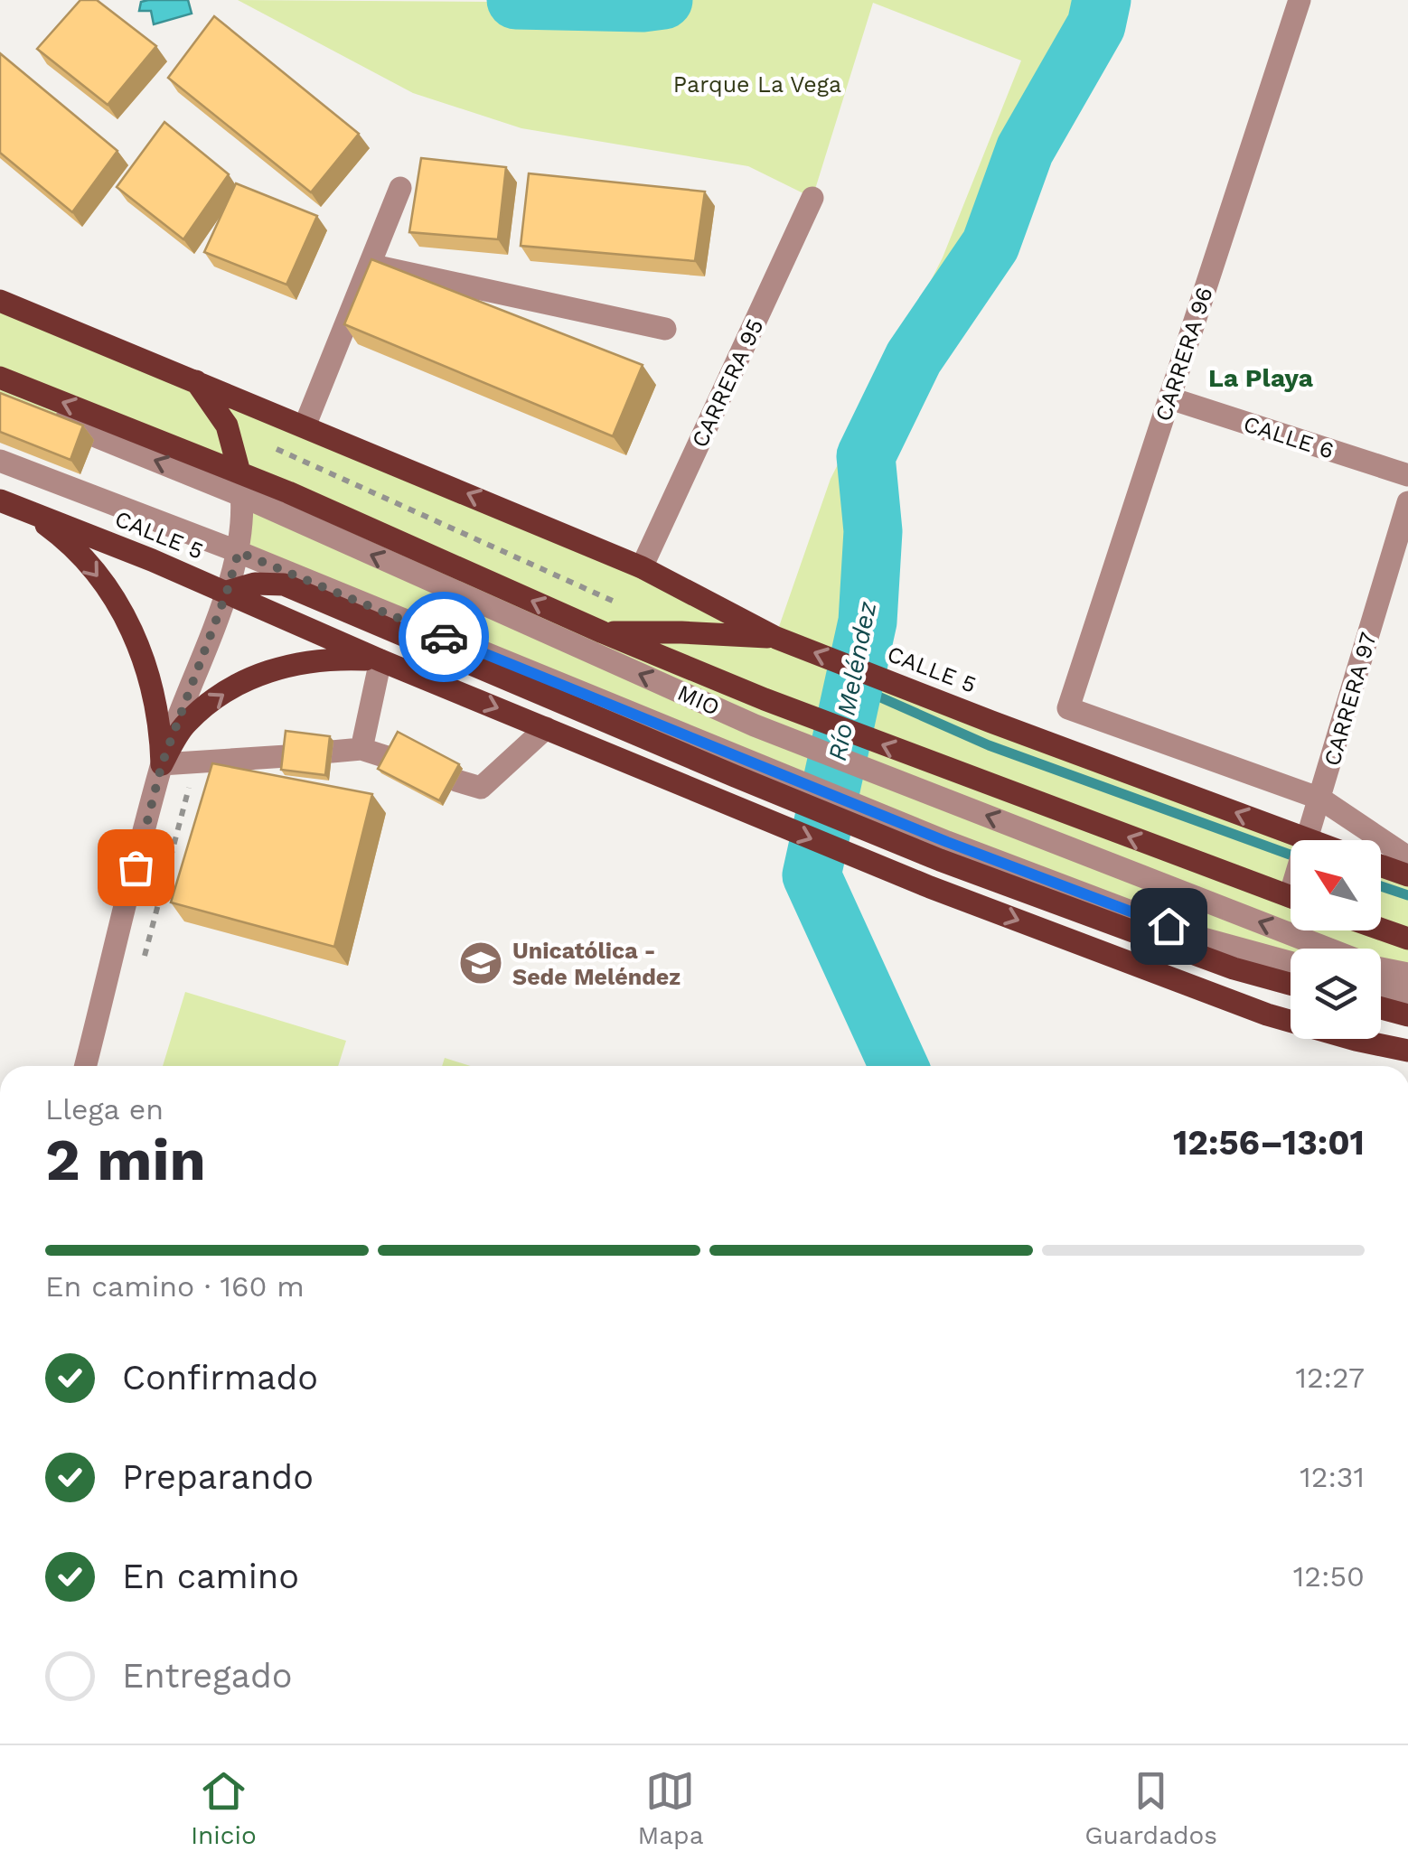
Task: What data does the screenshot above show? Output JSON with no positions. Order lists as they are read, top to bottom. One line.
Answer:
{"streets":{"main road":["CALLE 5"],"street":["CARRERA 96","CARRERA 95","CALLE 6","CARRERA 97","MIO"]},"crossings":[["CARRERA 96","CALLE 6"],["CARRERA 96","CARRERA 97"],["CARRERA 95","CALLE 5"],["CALLE 5","CARRERA 97"]],"districts":["La Playa"],"water":["Río Meléndez"],"parks":["Parque La Vega"],"places":{"school or university":["Unicatólica - Sede Meléndez"]},"north":"top left","page":{"heading":["2 min","Llega en","12:56–13:01"],"bar":"En camino · 160 m","list":[["Confirmado","12:27"],["Preparando","12:31"],["En camino","12:50"],"Entregado"],"tabs":["Inicio","Mapa","Guardados"]}}
